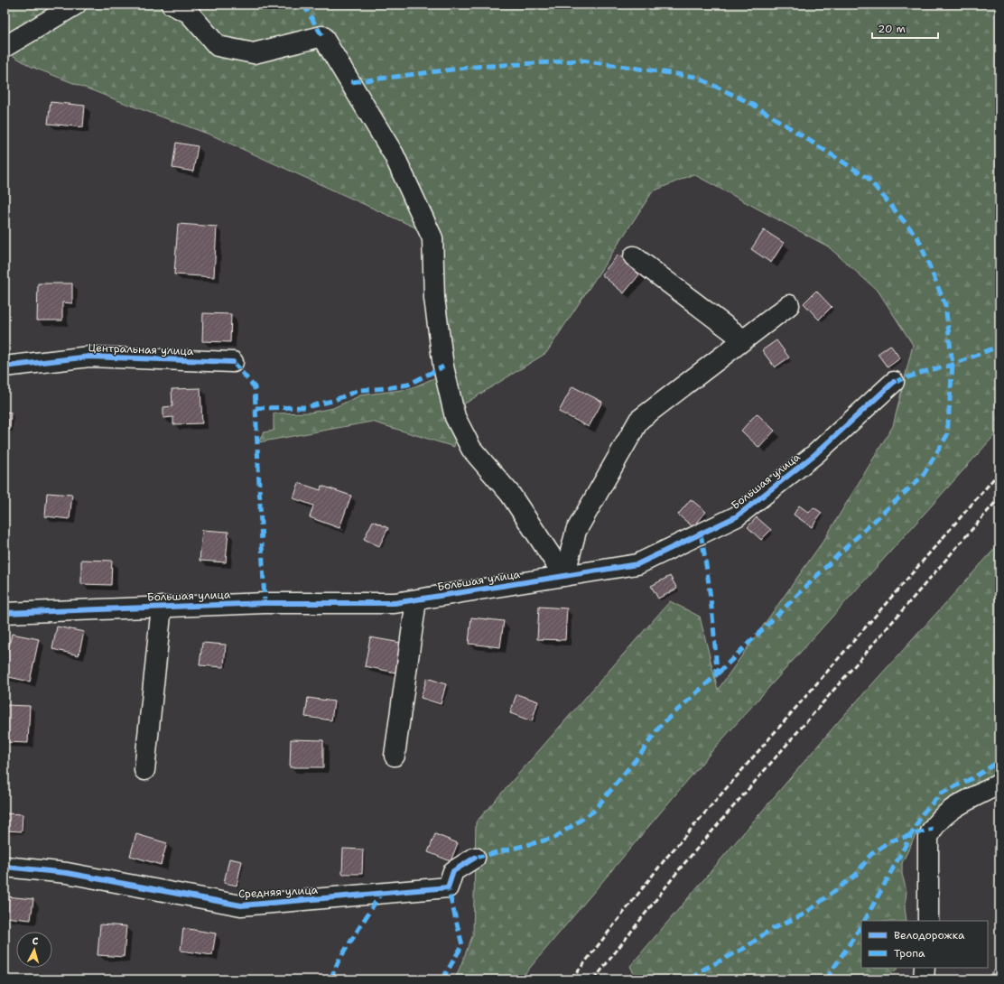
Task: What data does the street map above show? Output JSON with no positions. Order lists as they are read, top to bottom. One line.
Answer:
{"streets":{"street":["Центральная улица","Большая улица","Средняя улица"]},"legend":["Велодорожка","Тропа"],"scale_bar":"20 m","north":"top"}
